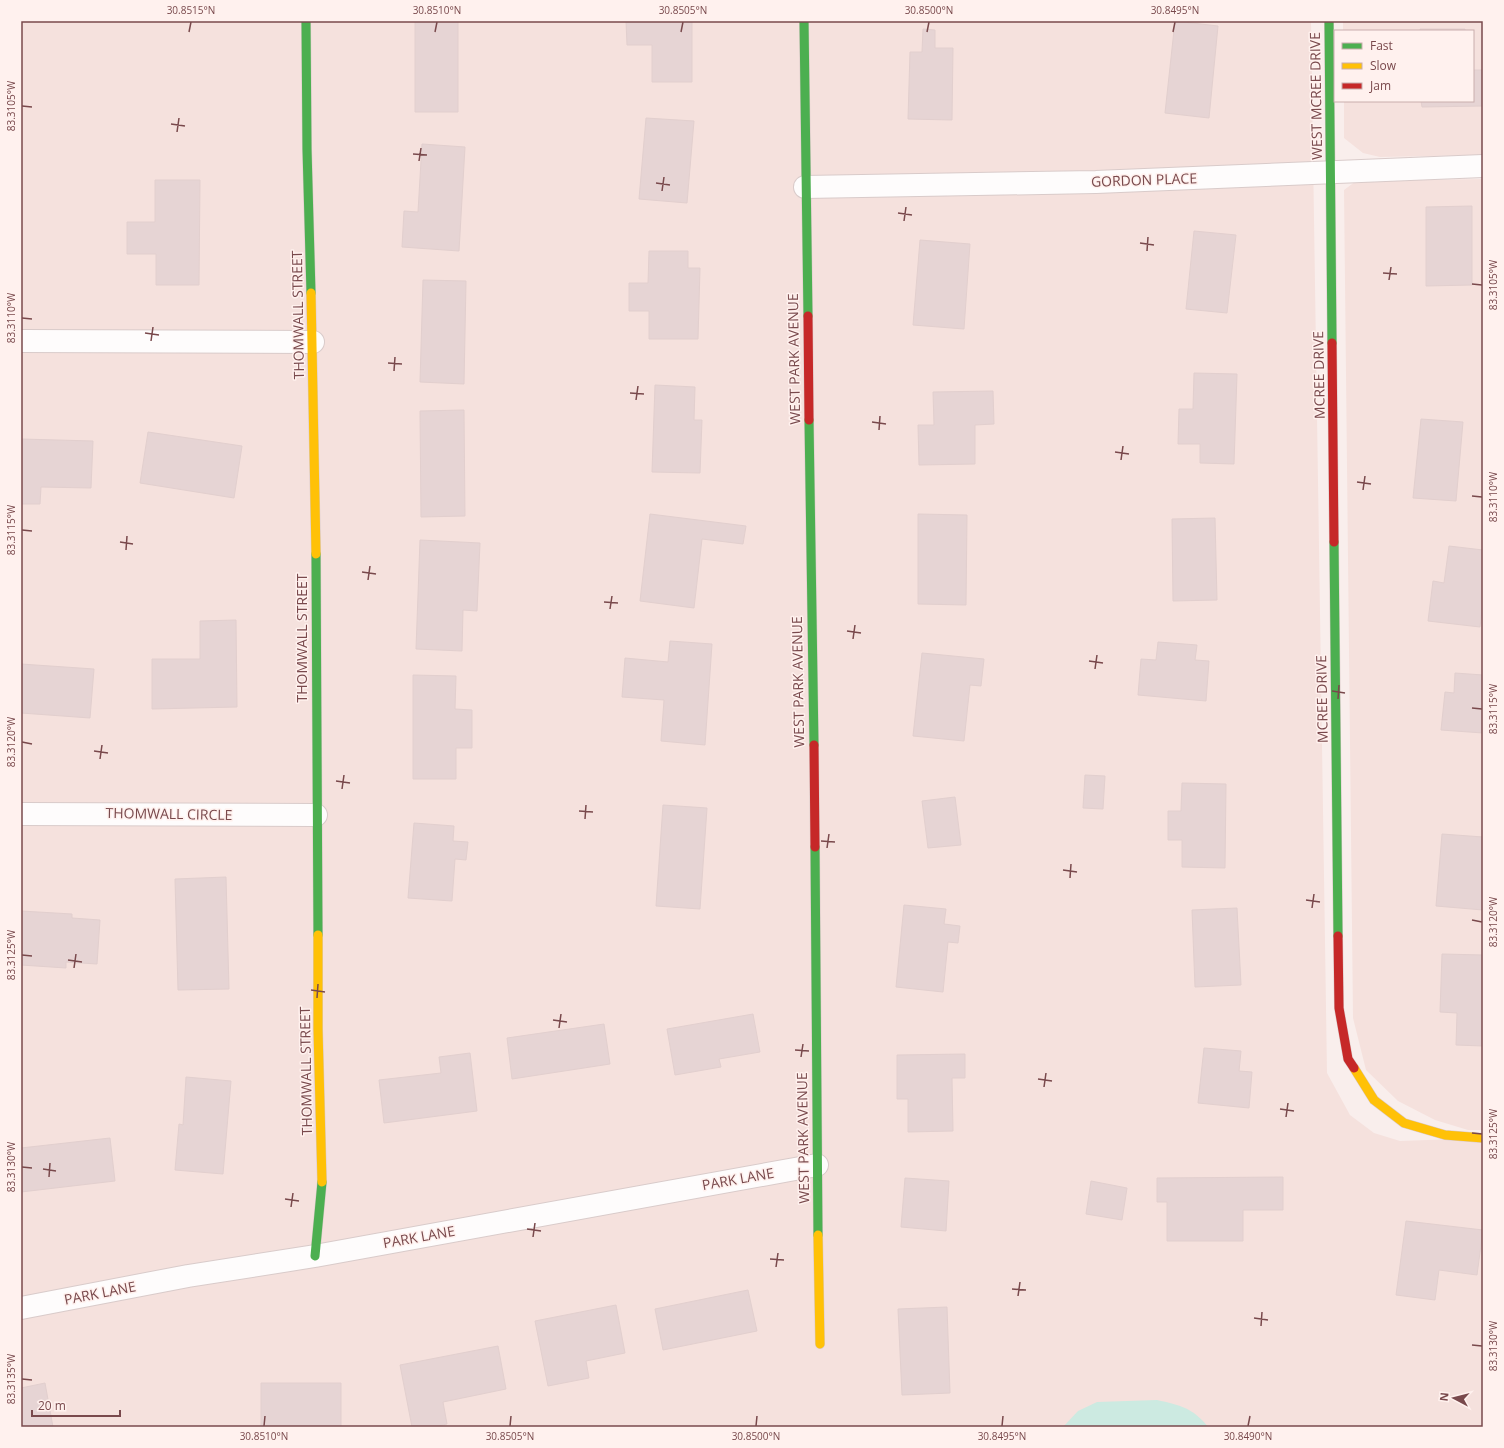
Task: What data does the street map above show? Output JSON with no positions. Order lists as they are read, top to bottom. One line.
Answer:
{"streets":{"street":["WEST MCREE DRIVE","GORDON PLACE","THOMWALL STREET","WEST PARK AVENUE","MCREE DRIVE","THOMWALL CIRCLE","PARK LANE"]},"crossings":[["WEST MCREE DRIVE","GORDON PLACE"],["WEST MCREE DRIVE","MCREE DRIVE"],["GORDON PLACE","WEST PARK AVENUE"],["GORDON PLACE","MCREE DRIVE"],["THOMWALL STREET","THOMWALL CIRCLE"],["THOMWALL STREET","PARK LANE"],["WEST PARK AVENUE","PARK LANE"]],"legend":["Fast","Slow","Jam"],"scale_bar":"20 m","north":"left","coordinates":["30.8515°N","30.8510°N","30.8505°N","30.8500°N","30.8495°N","83.3105°W","83.3110°W","83.3115°W","83.3120°W","83.3125°W","83.3130°W","83.3135°W","30.8490°N"]}
